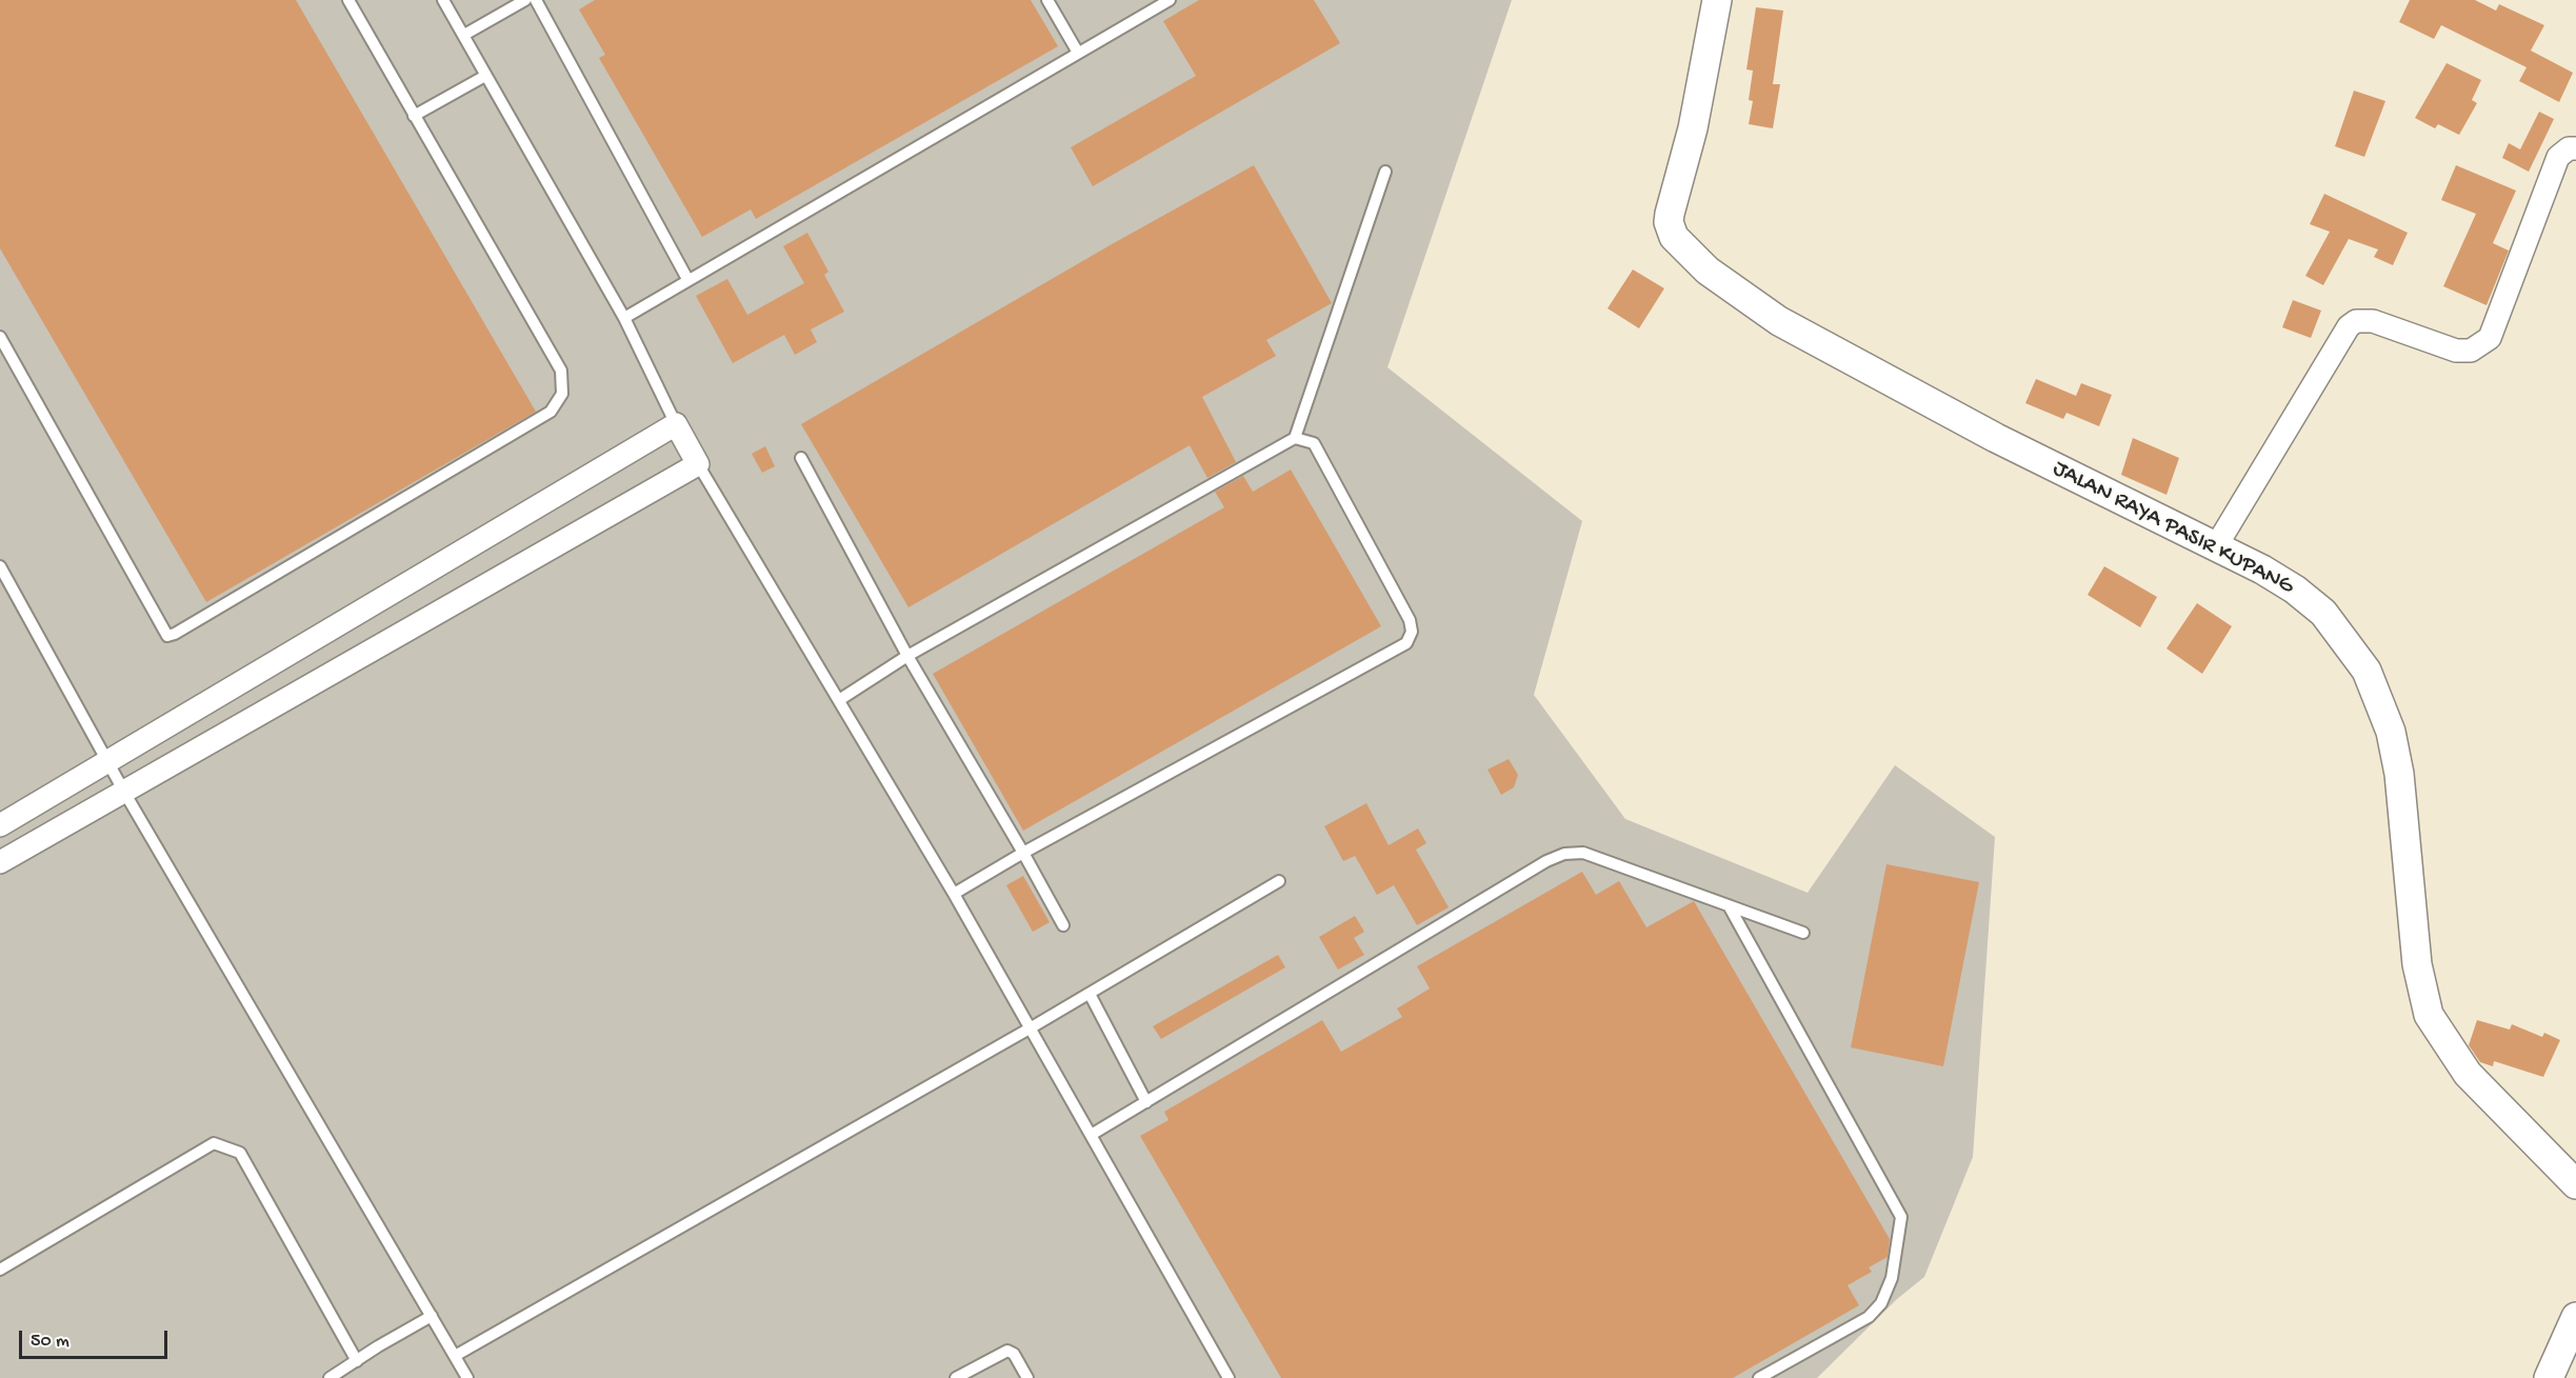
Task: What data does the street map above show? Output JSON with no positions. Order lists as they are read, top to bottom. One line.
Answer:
{"streets":{"street":["JALAN RAYA PASIR KUPANG"]},"scale_bar":"50 m"}
